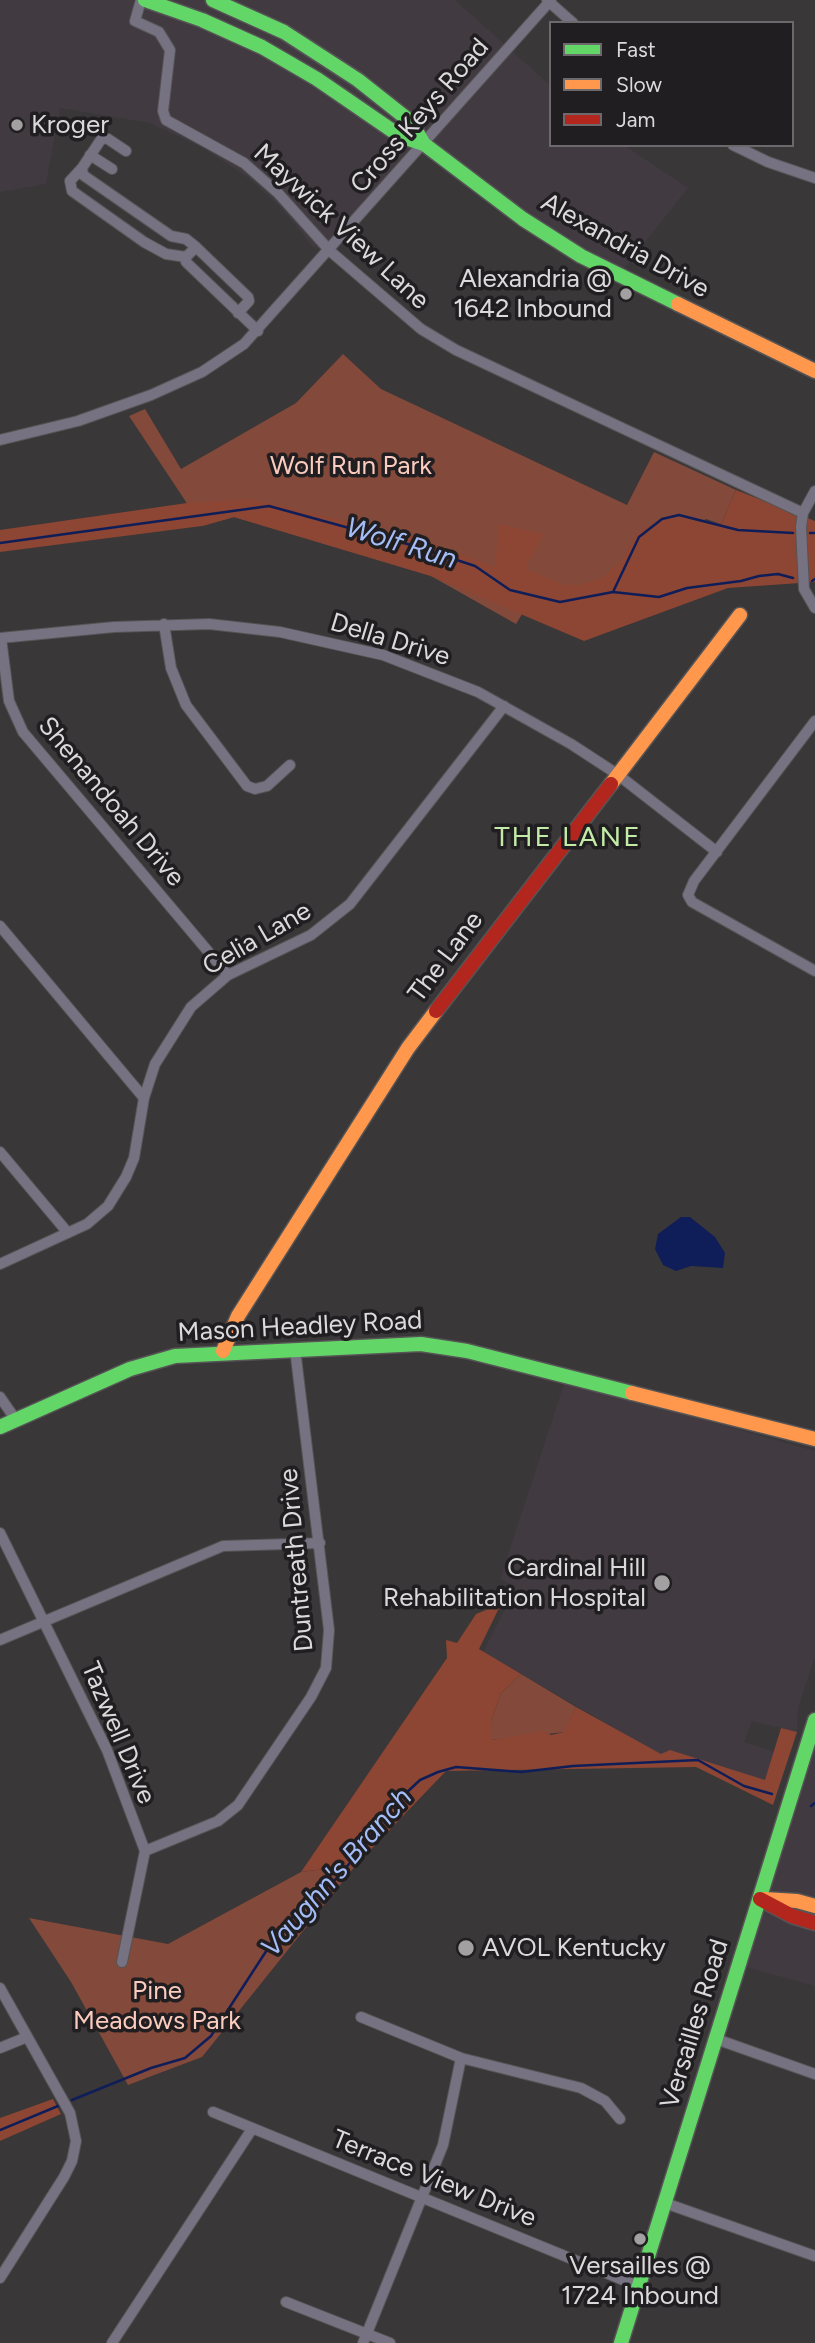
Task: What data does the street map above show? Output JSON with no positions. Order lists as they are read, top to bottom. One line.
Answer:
{"streets":{"main road":["Alexandria Drive","The Lane","Mason Headley Road","Versailles Road"],"street":["Cross Keys Road","Maywick View Lane","Della Drive","Shenandoah Drive","Celia Lane","Duntreath Drive","Tazwell Drive","Terrace View Drive"]},"crossings":[["Cross Keys Road","Maywick View Lane"],["Cross Keys Road","Alexandria Drive"],["Maywick View Lane","Alexandria Drive"],["Della Drive","Shenandoah Drive"],["Della Drive","Celia Lane"],["Della Drive","The Lane"],["Shenandoah Drive","Celia Lane"],["The Lane","Mason Headley Road"],["Mason Headley Road","Duntreath Drive"],["Duntreath Drive","Tazwell Drive"],["Versailles Road","Terrace View Drive"]],"districts":["THE LANE"],"water":["Wolf Run","Vaughn's Branch"],"parks":["Wolf Run Park","Pine Meadows Park"],"places":["Kroger","Alexandria @ 1642 Inbound","Cardinal Hill Rehabilitation Hospital","AVOL Kentucky","Versailles @ 1724 Inbound"],"legend":["Fast","Slow","Jam"]}
